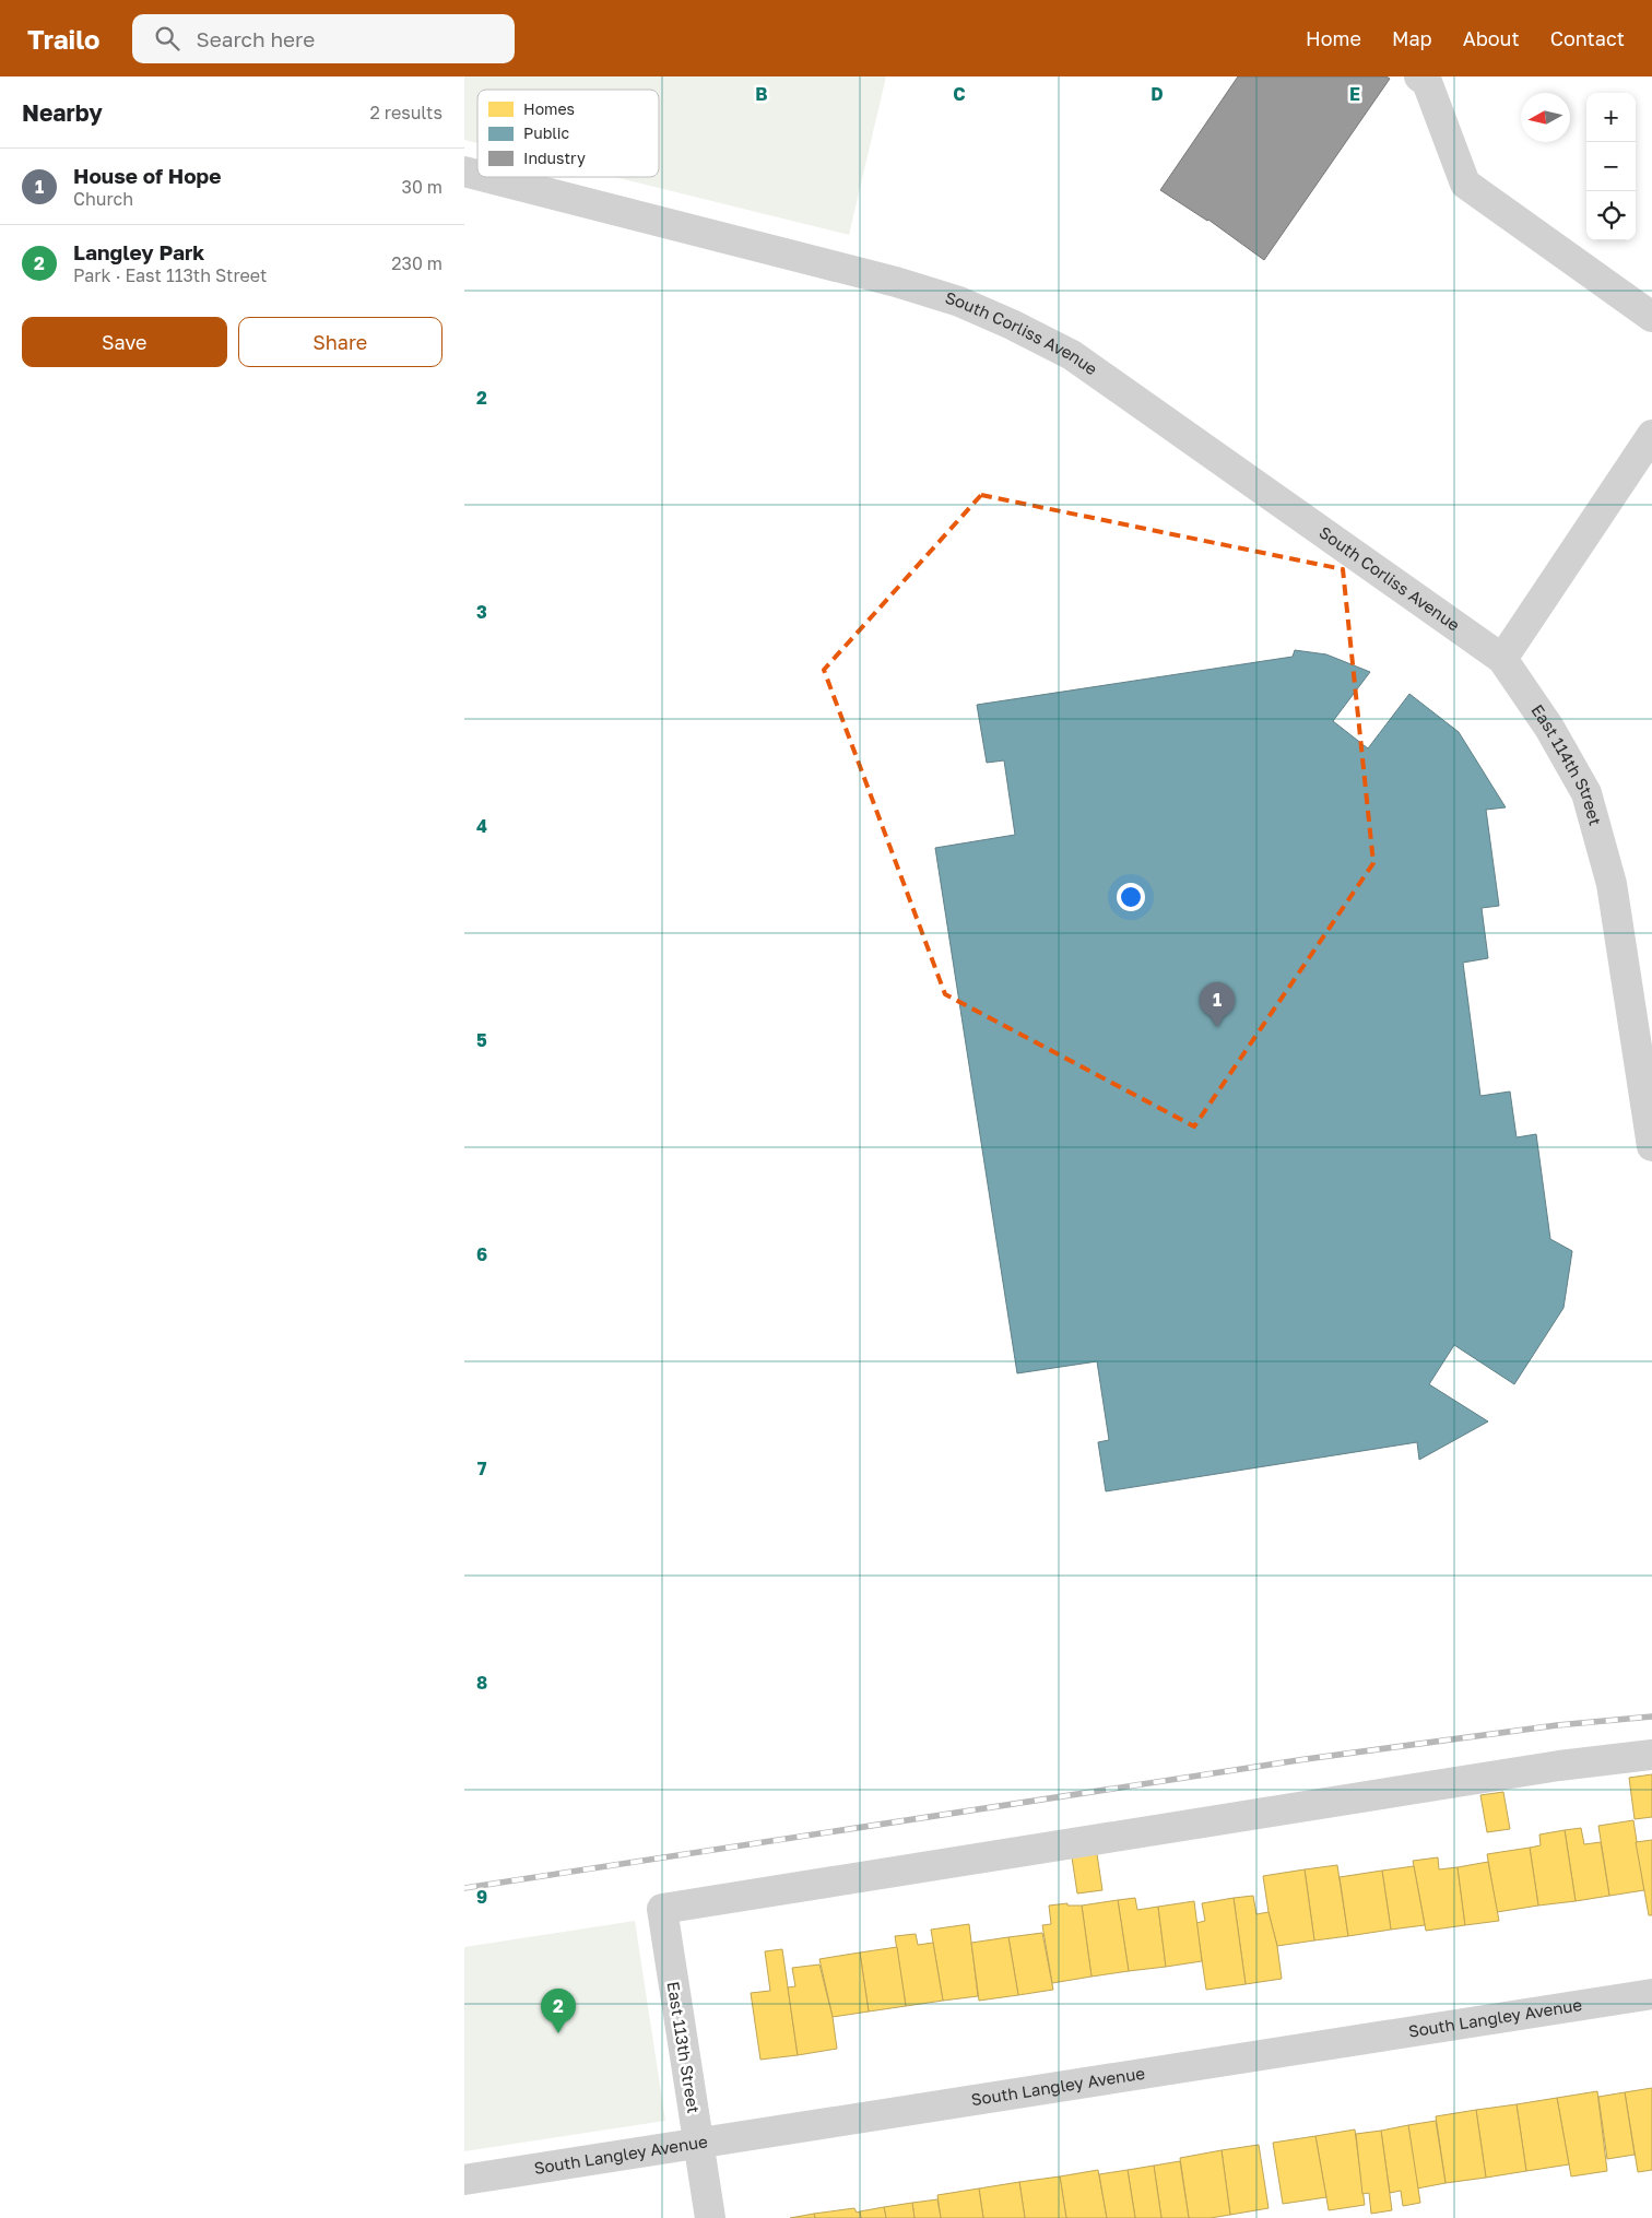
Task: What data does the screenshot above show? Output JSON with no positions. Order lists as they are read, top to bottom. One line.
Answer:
{"streets":{"street":["South Corliss Avenue","East 114th Street","South Langley Avenue","East 113th Street"]},"crossings":[["South Corliss Avenue","East 114th Street"],["South Langley Avenue","East 113th Street"]],"legend":["Homes","Public","Industry"],"north":"left","page":{"header":"Trailo","search":"Search here","nav":["Home","Map","About","Contact"],"heading":["Nearby","2 results"],"map_buttons":["+","−"],"list":[{"mark":"1","name":"House of Hope","note":"Church","value":"30 m"},{"mark":"2","name":"Langley Park","note":"Park · East 113th Street","value":"230 m"}],"buttons":["Save","Share"],"pins":["1","2"]},"grid":{"columns":["B","C","D","E"],"rows":["2","3","4","5","6","7","8","9"]}}
